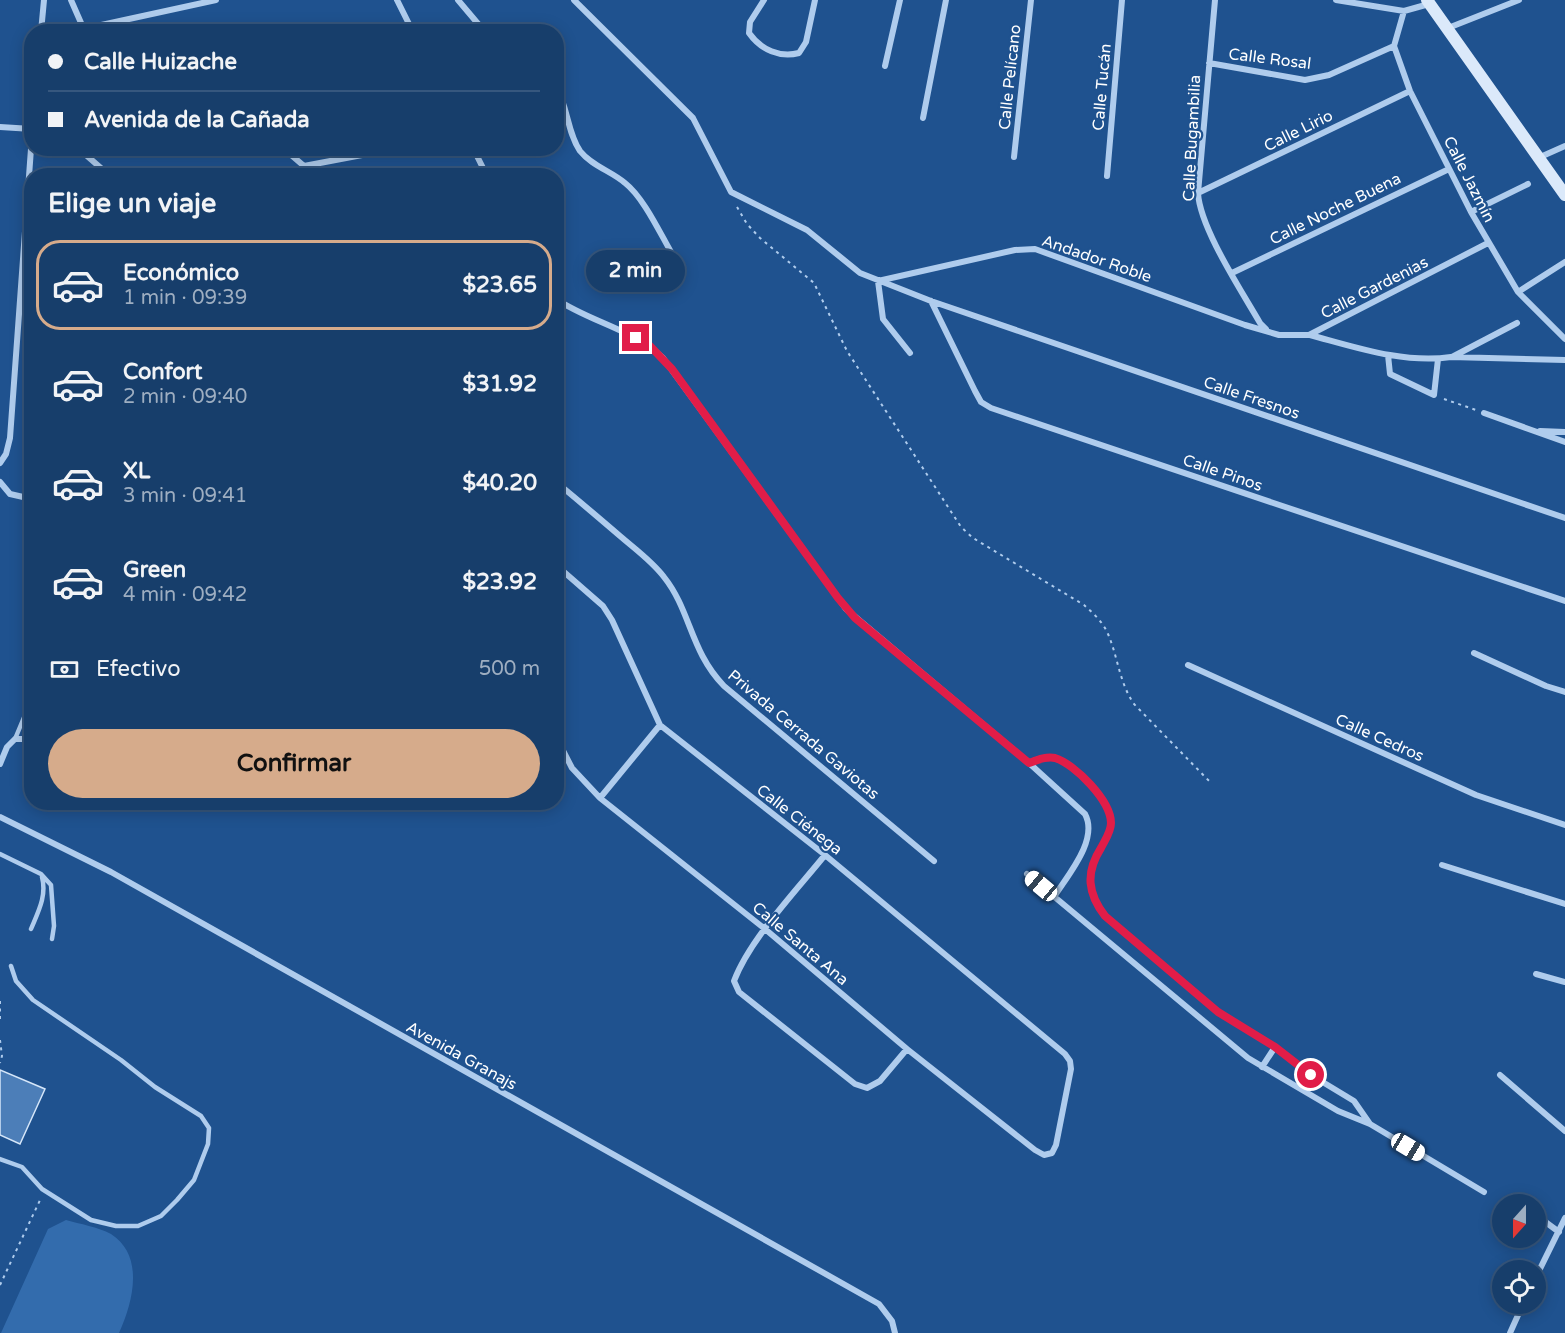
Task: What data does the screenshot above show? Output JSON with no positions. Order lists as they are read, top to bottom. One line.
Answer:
{"streets":{"street":["Calle Rosal","Calle Pelícano","Calle Tucán","Calle Lirio","Calle Bugambilia","Calle Jazmín","Calle Noche Buena","Andador Roble","Calle Gardenias","Calle Fresnos","Calle Pinos","Privada Cerrada Gaviotas","Calle Cedros","Calle Ciénega","Calle Santa Ana","Avenida Granajs"]},"crossings":[["Calle Rosal","Calle Bugambilia"],["Calle Rosal","Calle Jazmín"],["Calle Lirio","Calle Bugambilia"],["Calle Lirio","Calle Jazmín"],["Calle Bugambilia","Calle Noche Buena"],["Calle Bugambilia","Andador Roble"],["Calle Bugambilia","Calle Gardenias"],["Calle Jazmín","Calle Noche Buena"],["Calle Jazmín","Calle Gardenias"],["Andador Roble","Calle Gardenias"],["Andador Roble","Calle Fresnos"],["Calle Fresnos","Calle Pinos"],["Calle Ciénega","Calle Santa Ana"]],"north":"bottom","page":{"banner":["Calle Huizache","Avenida de la Cañada"],"heading":"Elige un viaje","list":[{"name":"Económico","note":"1 min · 09:39","value":"$23.65"},{"name":"Confort","note":"2 min · 09:40","value":"$31.92"},{"name":"XL","note":"3 min · 09:41","value":"$40.20"},{"name":"Green","note":"4 min · 09:42","value":"$23.92"}],"bubble":"2 min","pay":["Efectivo","500 m"],"buttons":"Confirmar"}}
